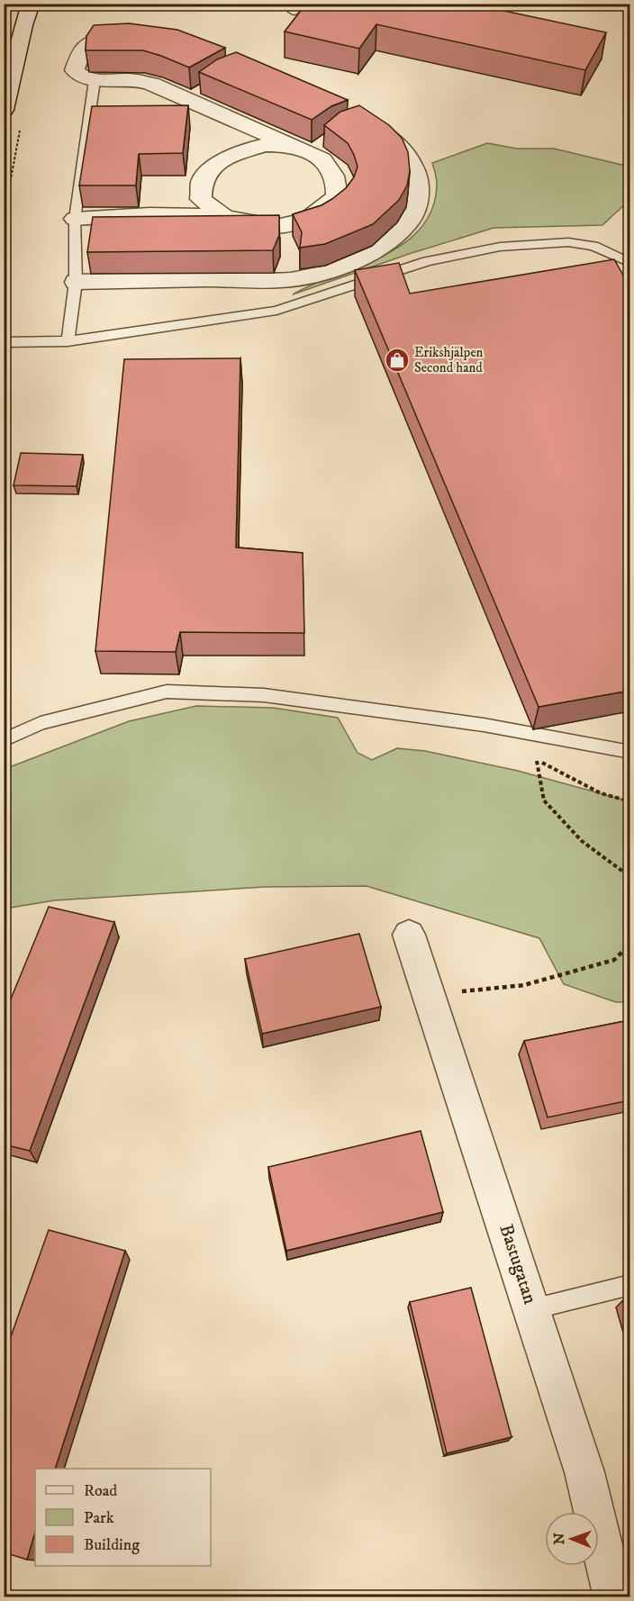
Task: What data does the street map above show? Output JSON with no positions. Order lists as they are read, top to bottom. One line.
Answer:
{"streets":{"street":["Bastugatan"]},"places":{"shop":["Erikshjälpen Second hand"]},"legend":["Road","Park","Building"],"north":"left"}
